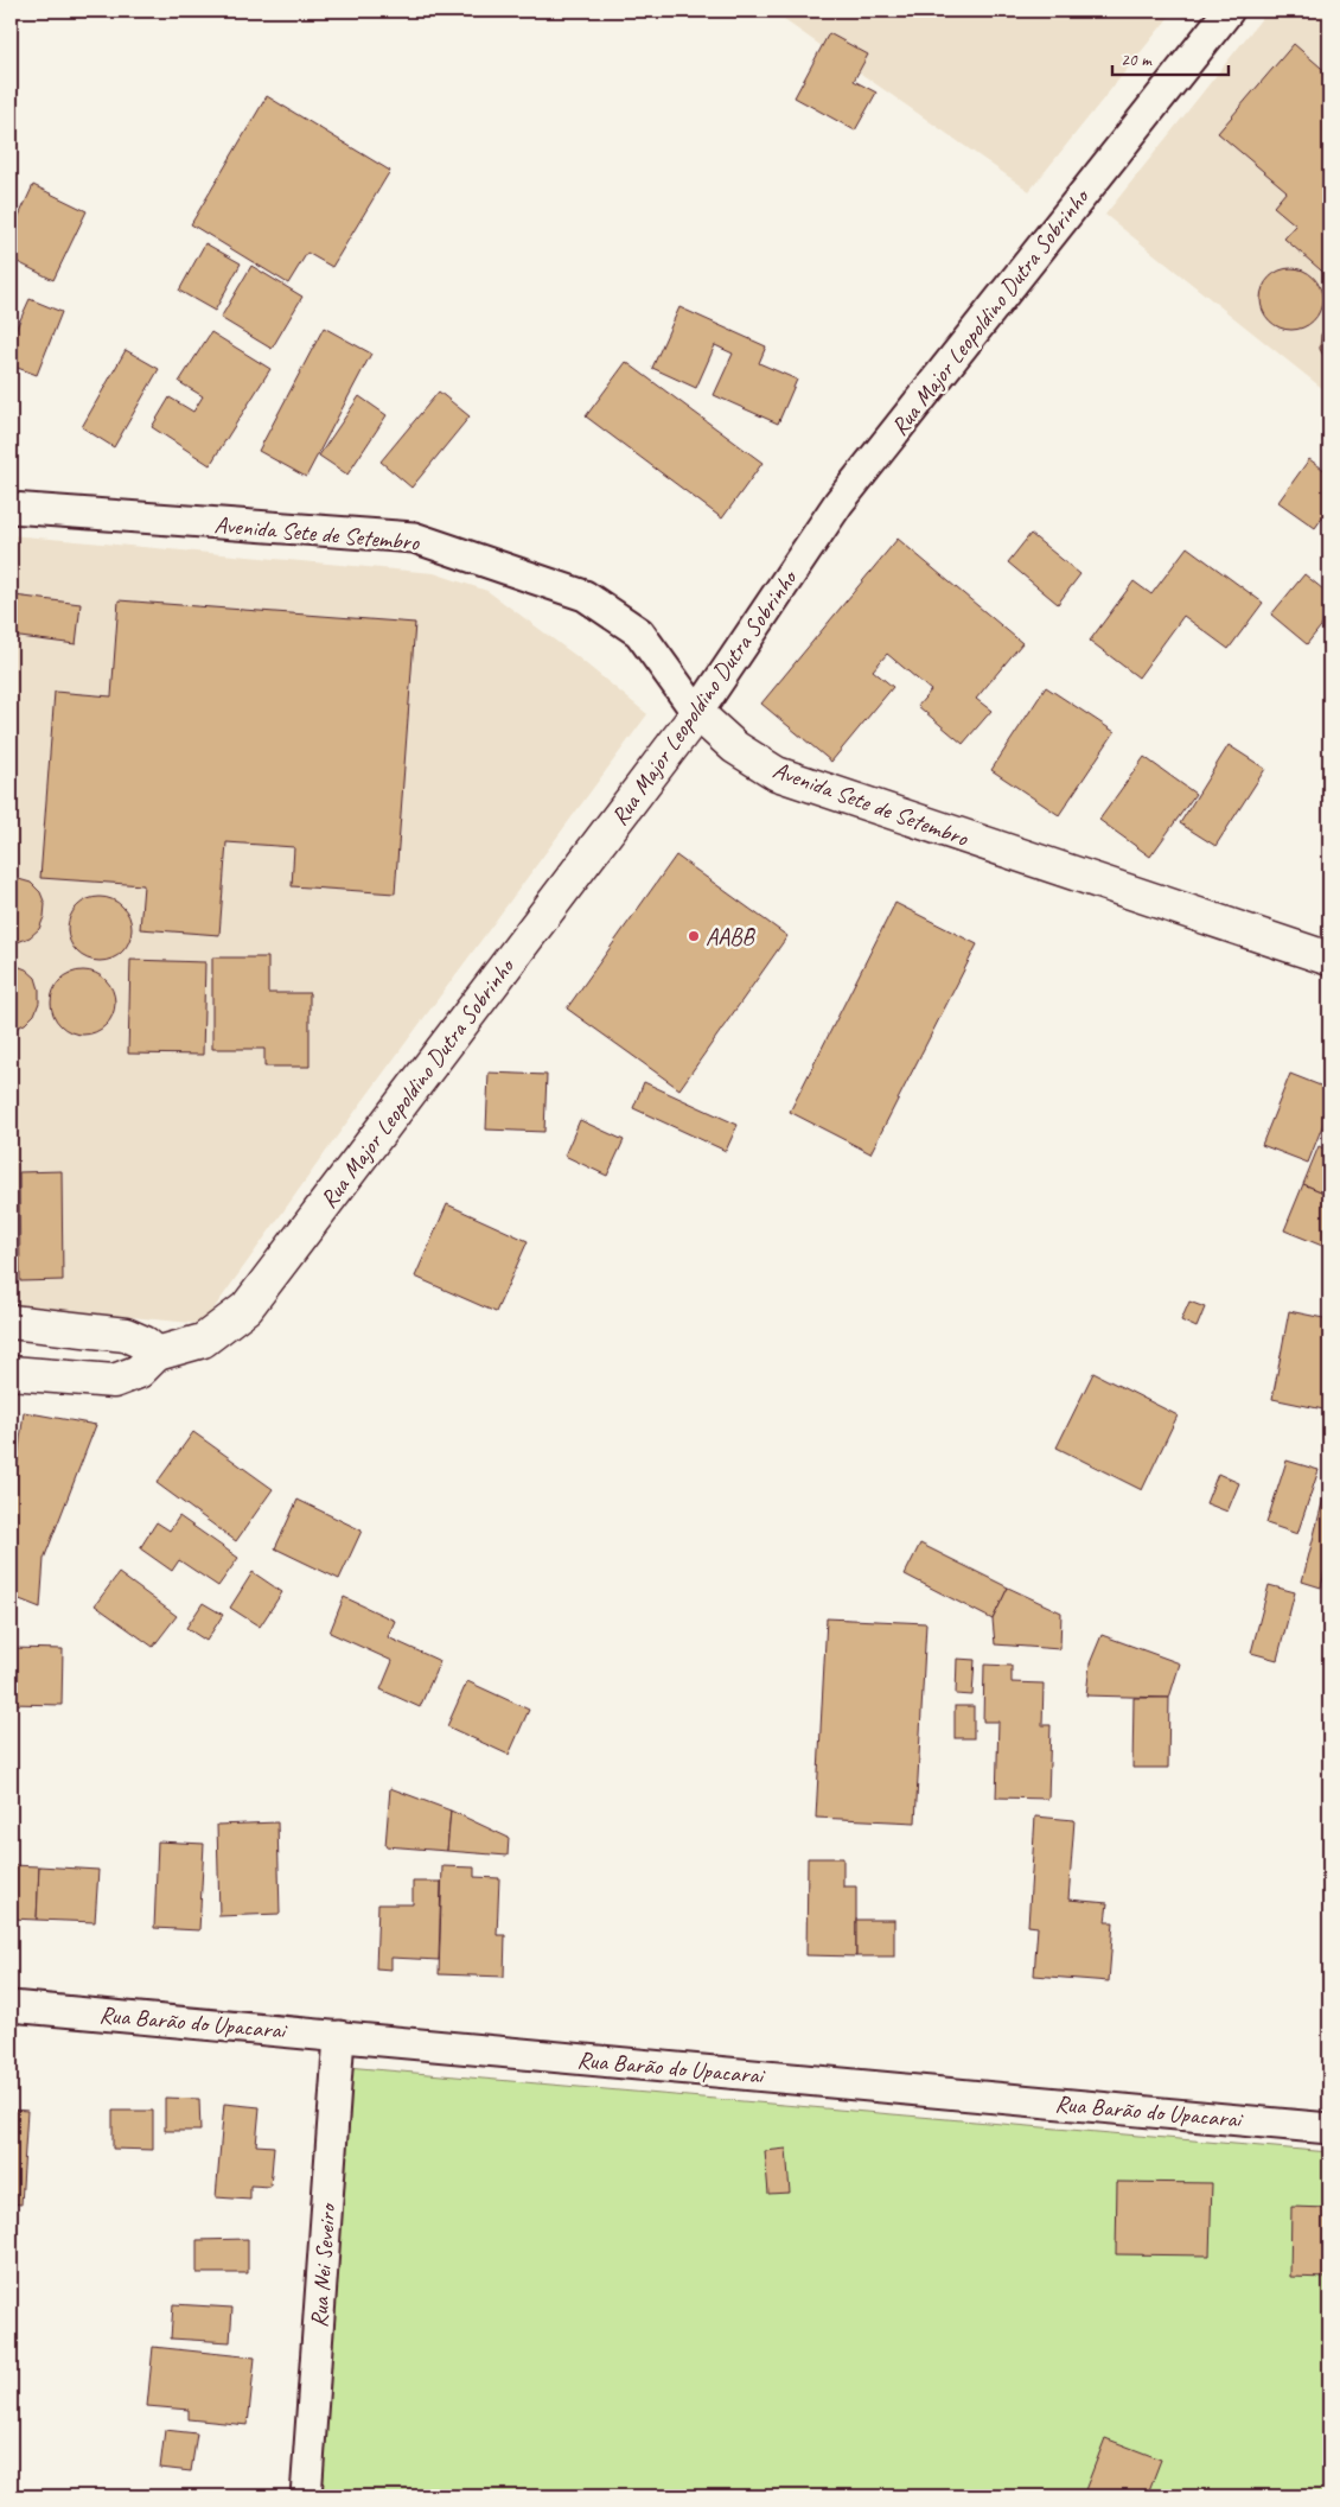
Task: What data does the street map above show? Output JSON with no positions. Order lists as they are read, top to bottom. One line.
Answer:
{"streets":{"street":["Rua Major Leopoldino Dutra Sobrinho","Avenida Sete de Setembro","Rua Barão do Upacarai","Rua Nei Seveiro"]},"crossings":[["Rua Major Leopoldino Dutra Sobrinho","Avenida Sete de Setembro"],["Rua Barão do Upacarai","Rua Nei Seveiro"]],"places":["AABB"],"scale_bar":"20 m"}
